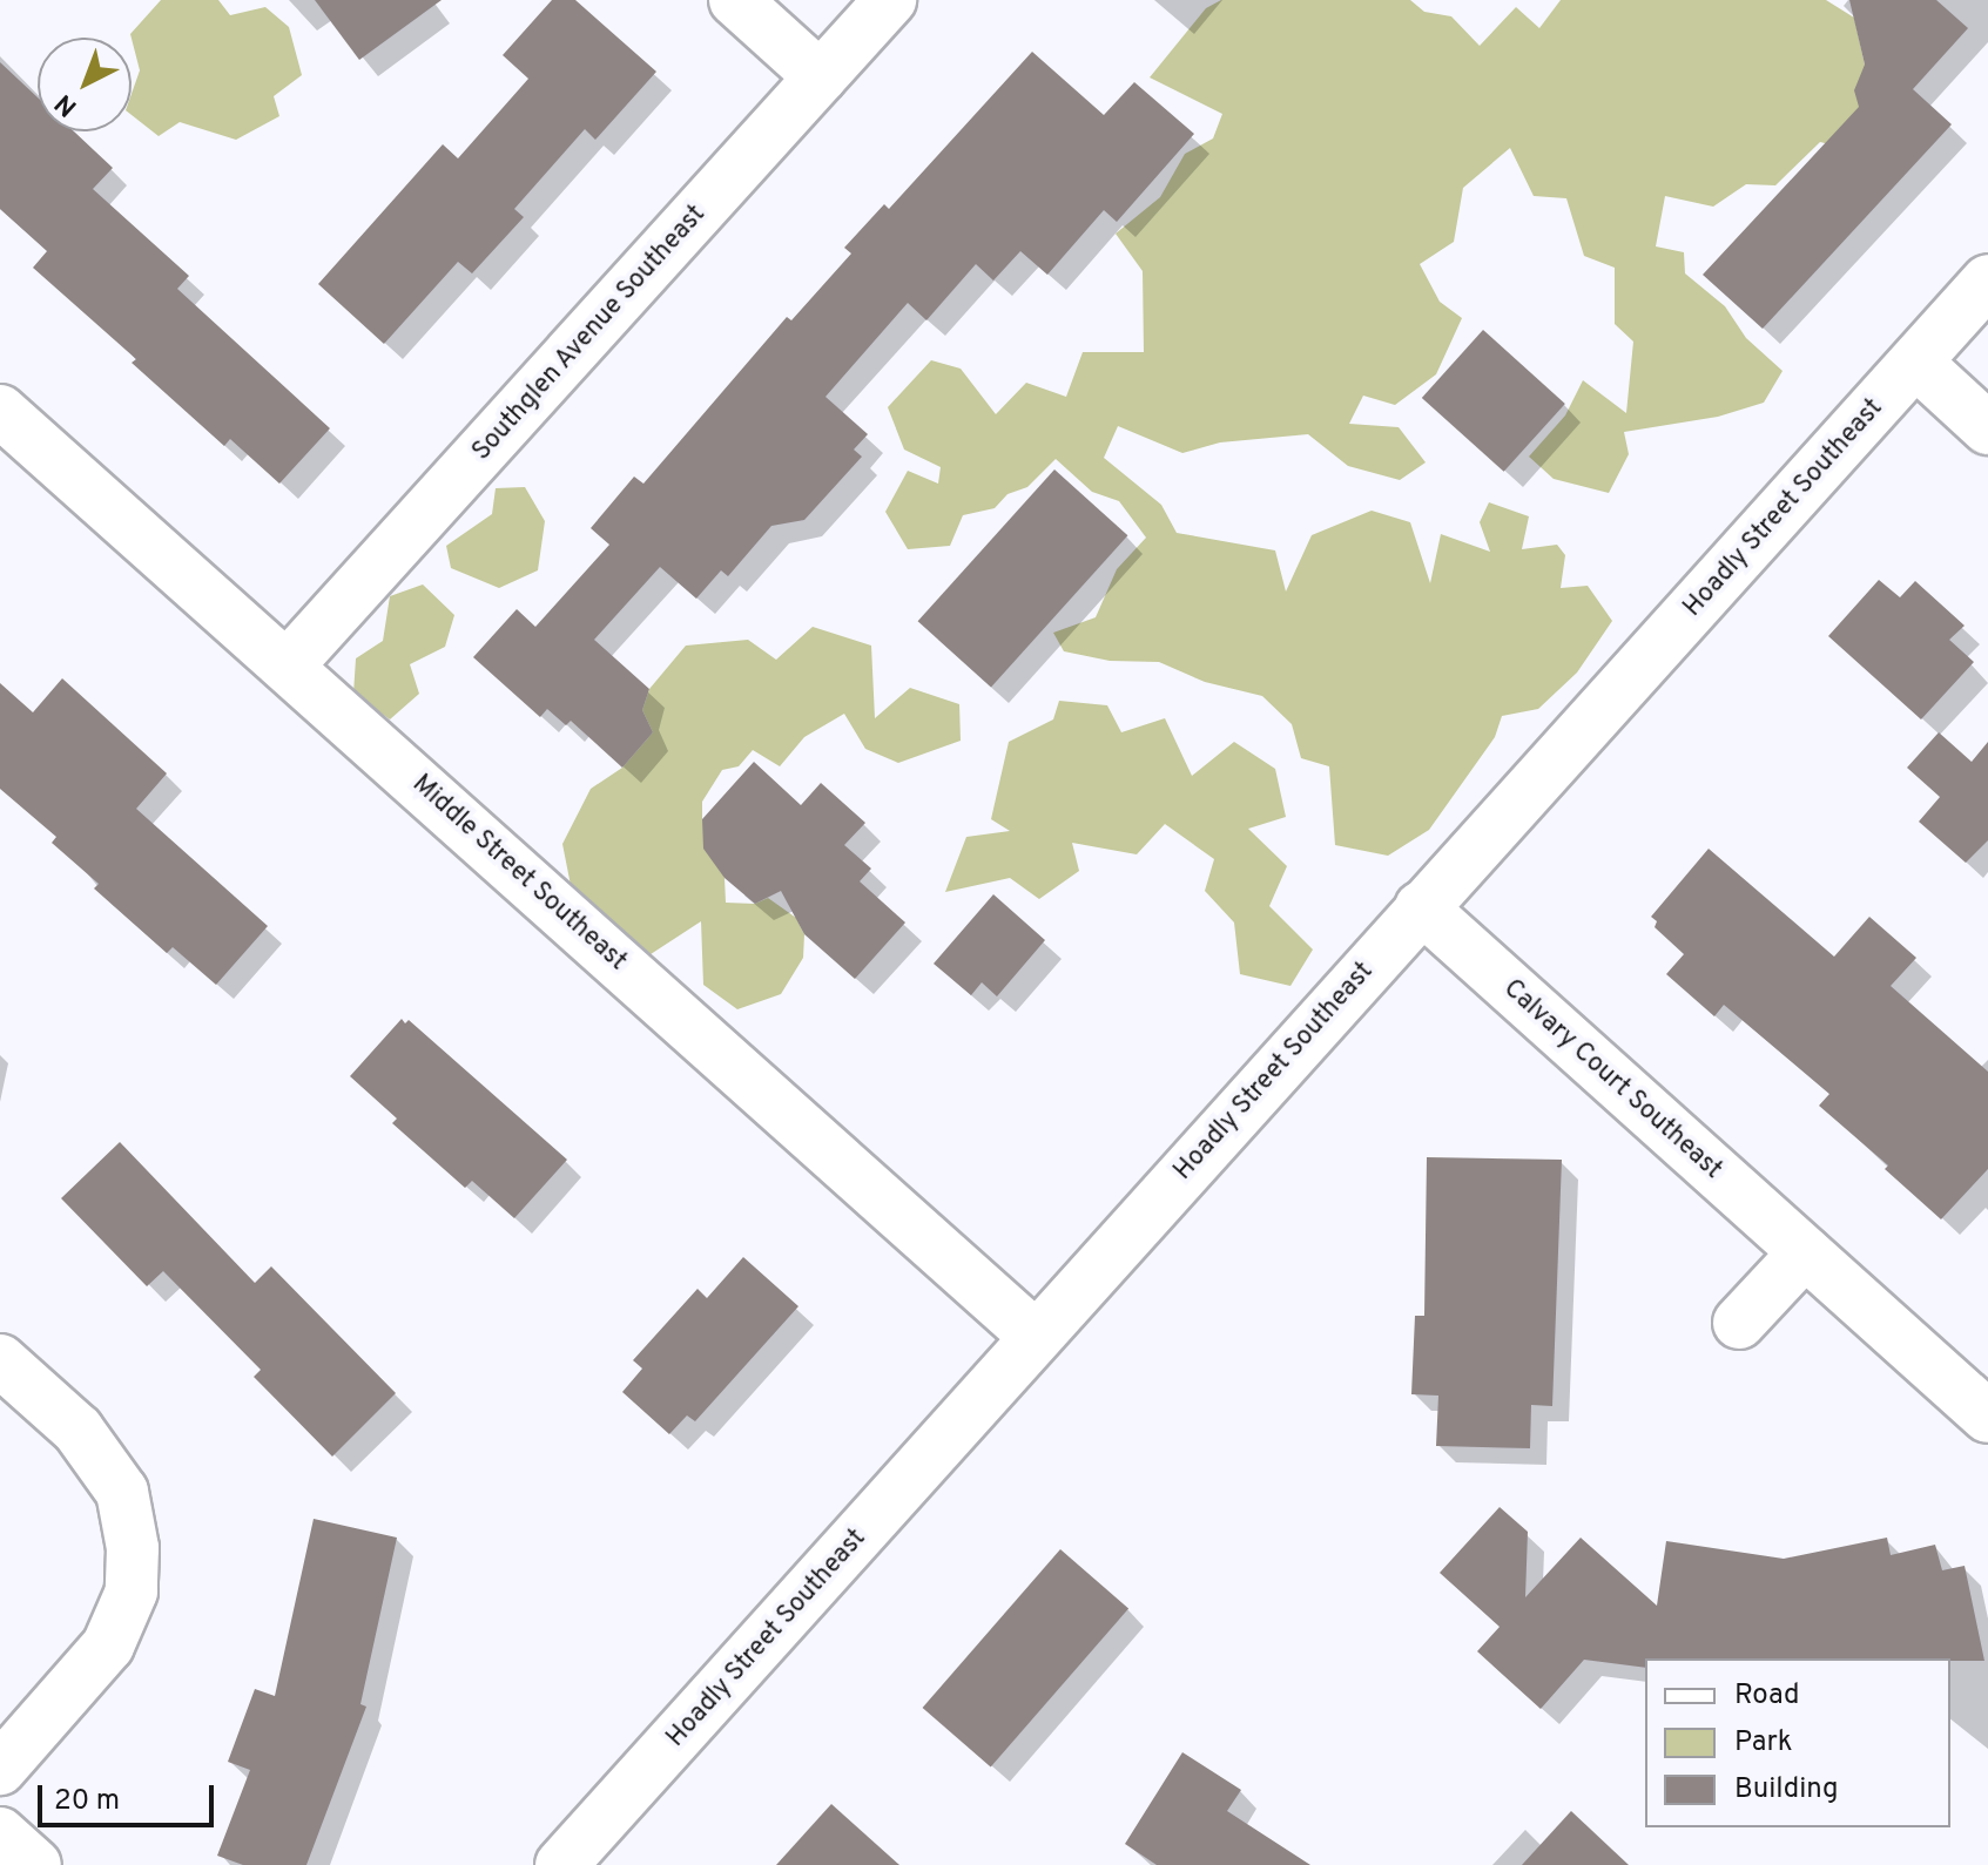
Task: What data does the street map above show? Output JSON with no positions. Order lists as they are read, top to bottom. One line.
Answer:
{"streets":{"street":["Southglen Avenue Southeast","Hoadly Street Southeast","Middle Street Southeast","Calvary Court Southeast"]},"crossings":[["Southglen Avenue Southeast","Middle Street Southeast"],["Hoadly Street Southeast","Middle Street Southeast"],["Hoadly Street Southeast","Calvary Court Southeast"]],"legend":["Road","Park","Building"],"scale_bar":"20 m","north":"bottom left"}
